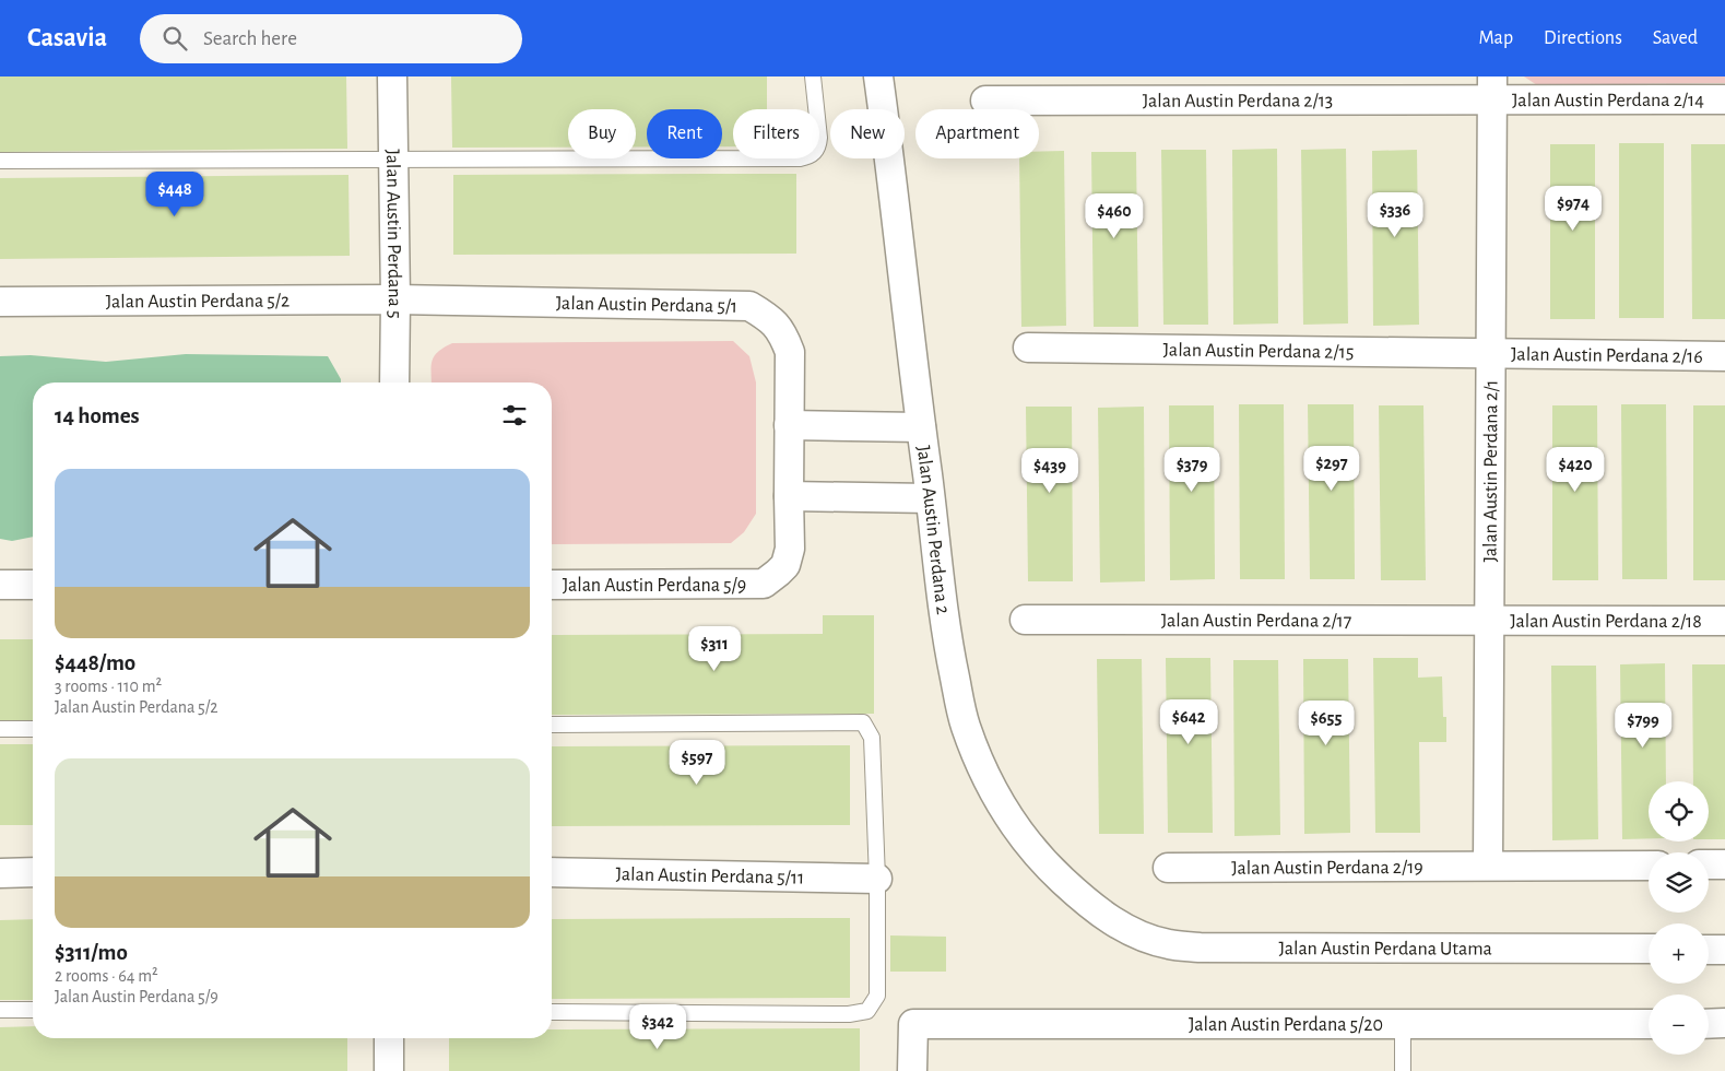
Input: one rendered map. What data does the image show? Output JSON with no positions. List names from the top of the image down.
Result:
{
  "streets": {
    "street": [
      "Jalan Austin Perdana 2/13",
      "Jalan Austin Perdana 2/14",
      "Jalan Austin Perdana 5",
      "Jalan Austin Perdana 5/2",
      "Jalan Austin Perdana 5/1",
      "Jalan Austin Perdana 2/15",
      "Jalan Austin Perdana 2/16",
      "Jalan Austin Perdana 2/1",
      "Jalan Austin Perdana 2",
      "Jalan Austin Perdana 5/9",
      "Jalan Austin Perdana 2/17",
      "Jalan Austin Perdana 2/18",
      "Jalan Austin Perdana 2/19",
      "Jalan Austin Perdana 5/11",
      "Jalan Austin Perdana Utama",
      "Jalan Austin Perdana 5/20"
    ]
  },
  "crossings": [
    ["Jalan Austin Perdana 2/13", "Jalan Austin Perdana 2/14"],
    ["Jalan Austin Perdana 2/13", "Jalan Austin Perdana 2/1"],
    ["Jalan Austin Perdana 2/14", "Jalan Austin Perdana 2/1"],
    ["Jalan Austin Perdana 5", "Jalan Austin Perdana 5/2"],
    ["Jalan Austin Perdana 5", "Jalan Austin Perdana 5/1"],
    ["Jalan Austin Perdana 5/2", "Jalan Austin Perdana 5/1"],
    ["Jalan Austin Perdana 5/1", "Jalan Austin Perdana 5/9"],
    ["Jalan Austin Perdana 2/15", "Jalan Austin Perdana 2/16"],
    ["Jalan Austin Perdana 2/15", "Jalan Austin Perdana 2/1"],
    ["Jalan Austin Perdana 2/16", "Jalan Austin Perdana 2/1"],
    ["Jalan Austin Perdana 2/1", "Jalan Austin Perdana 2/17"],
    ["Jalan Austin Perdana 2/1", "Jalan Austin Perdana 2/18"],
    ["Jalan Austin Perdana 2/1", "Jalan Austin Perdana 2/19"],
    ["Jalan Austin Perdana 2", "Jalan Austin Perdana Utama"],
    ["Jalan Austin Perdana 2/17", "Jalan Austin Perdana 2/18"]
  ],
  "page": {
    "header": "Casavia",
    "search": "Search here",
    "nav": ["Map", "Directions", "Saved"],
    "chip": [
      "Buy",
      "Rent",
      "Filters",
      "New",
      "Apartment"
    ],
    "price": [
      "$448",
      "$974",
      "$336",
      "$460",
      "$297",
      "$379",
      "$420",
      "$439",
      "$311",
      "$642",
      "$655",
      "$799",
      "$597",
      "$342"
    ],
    "heading": "14 homes",
    "list": [
      {
        "name": "$448/mo",
        "note": "3 rooms · 110 m² · Jalan Austin Perdana 5/2"
      },
      {
        "name": "$311/mo",
        "note": "2 rooms · 64 m² · Jalan Austin Perdana 5/9"
      }
    ],
    "map_buttons": ["+", "−"]
  }
}
